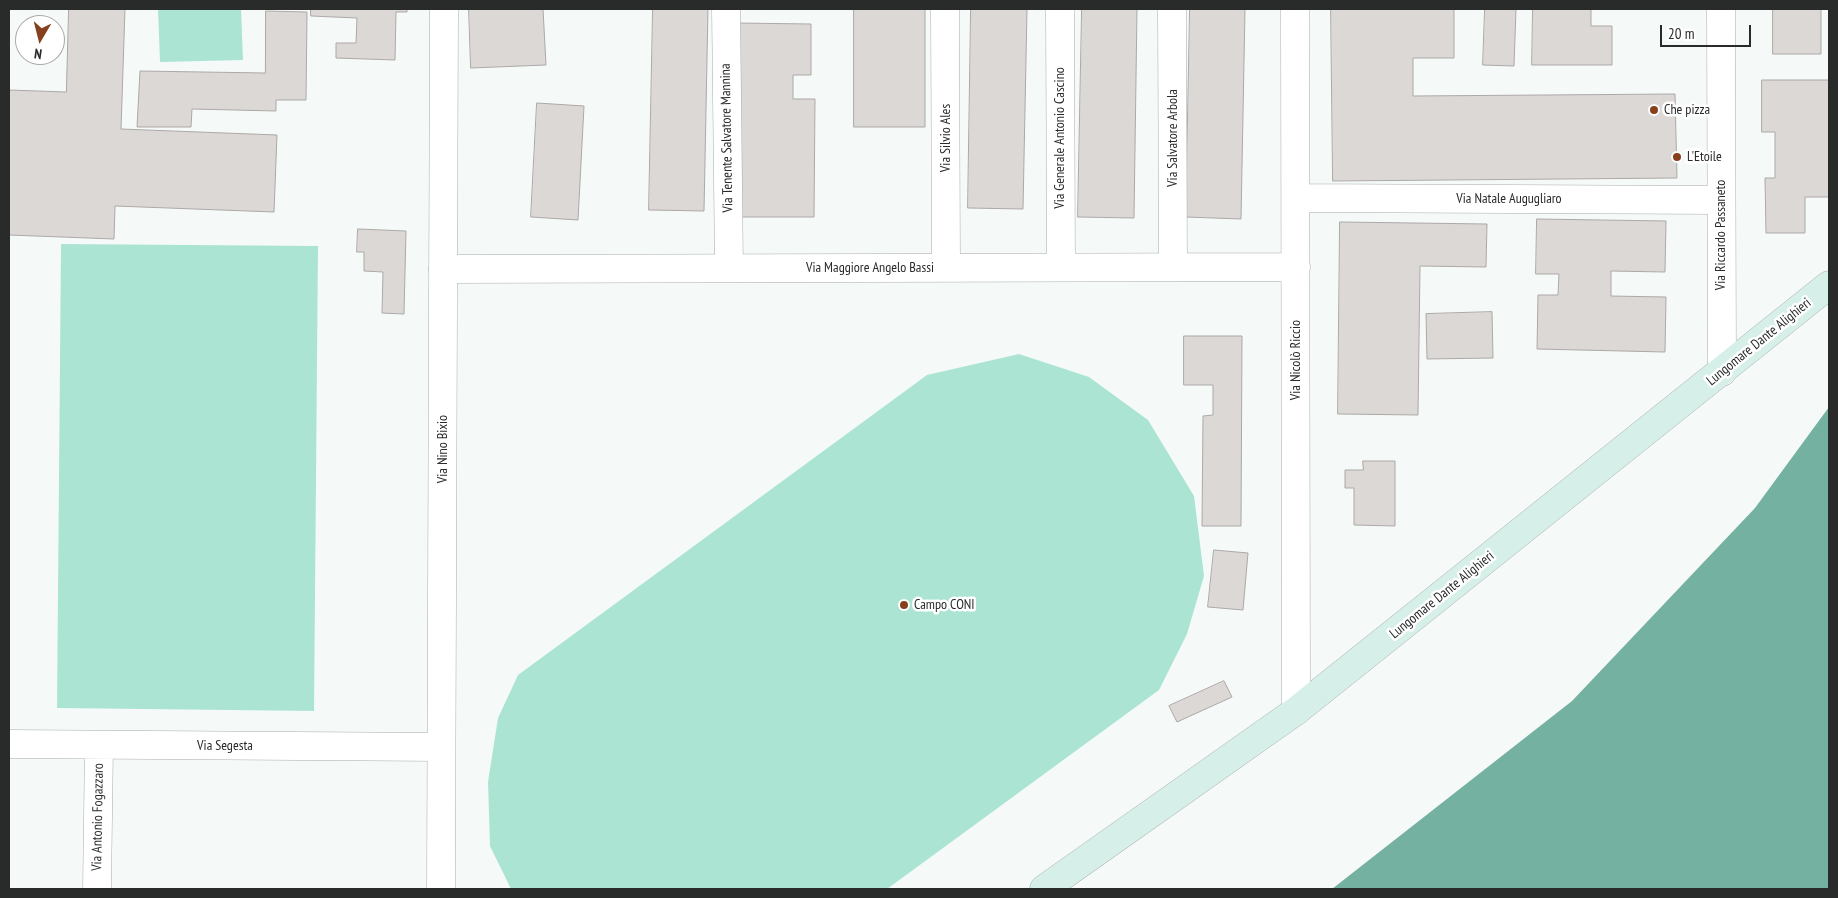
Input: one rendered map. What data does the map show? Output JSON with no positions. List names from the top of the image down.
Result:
{
  "streets": {
    "main road": ["Lungomare Dante Alighieri"],
    "street": [
      "Via Tenente Salvatore Mannina",
      "Via Silvio Ales",
      "Via Generale Antonio Cascino",
      "Via Salvatore Arbola",
      "Via Natale Augugliaro",
      "Via Riccardo Passaneto",
      "Via Maggiore Angelo Bassi",
      "Via Nicolò Riccio",
      "Via Nino Bixio",
      "Via Segesta",
      "Via Antonio Fogazzaro"
    ]
  },
  "crossings": [
    ["Via Tenente Salvatore Mannina", "Via Maggiore Angelo Bassi"],
    ["Via Silvio Ales", "Via Maggiore Angelo Bassi"],
    ["Via Generale Antonio Cascino", "Via Maggiore Angelo Bassi"],
    ["Via Salvatore Arbola", "Via Maggiore Angelo Bassi"],
    ["Via Natale Augugliaro", "Via Riccardo Passaneto"],
    ["Via Natale Augugliaro", "Via Nicolò Riccio"],
    ["Via Riccardo Passaneto", "Lungomare Dante Alighieri"],
    ["Via Maggiore Angelo Bassi", "Via Nicolò Riccio"],
    ["Via Maggiore Angelo Bassi", "Via Nino Bixio"],
    ["Lungomare Dante Alighieri", "Via Nicolò Riccio"],
    ["Via Nino Bixio", "Via Segesta"],
    ["Via Segesta", "Via Antonio Fogazzaro"]
  ],
  "places": ["Che pizza", "L'Etoile", "Campo CONI"],
  "scale_bar": "20 m",
  "north": "bottom"
}
